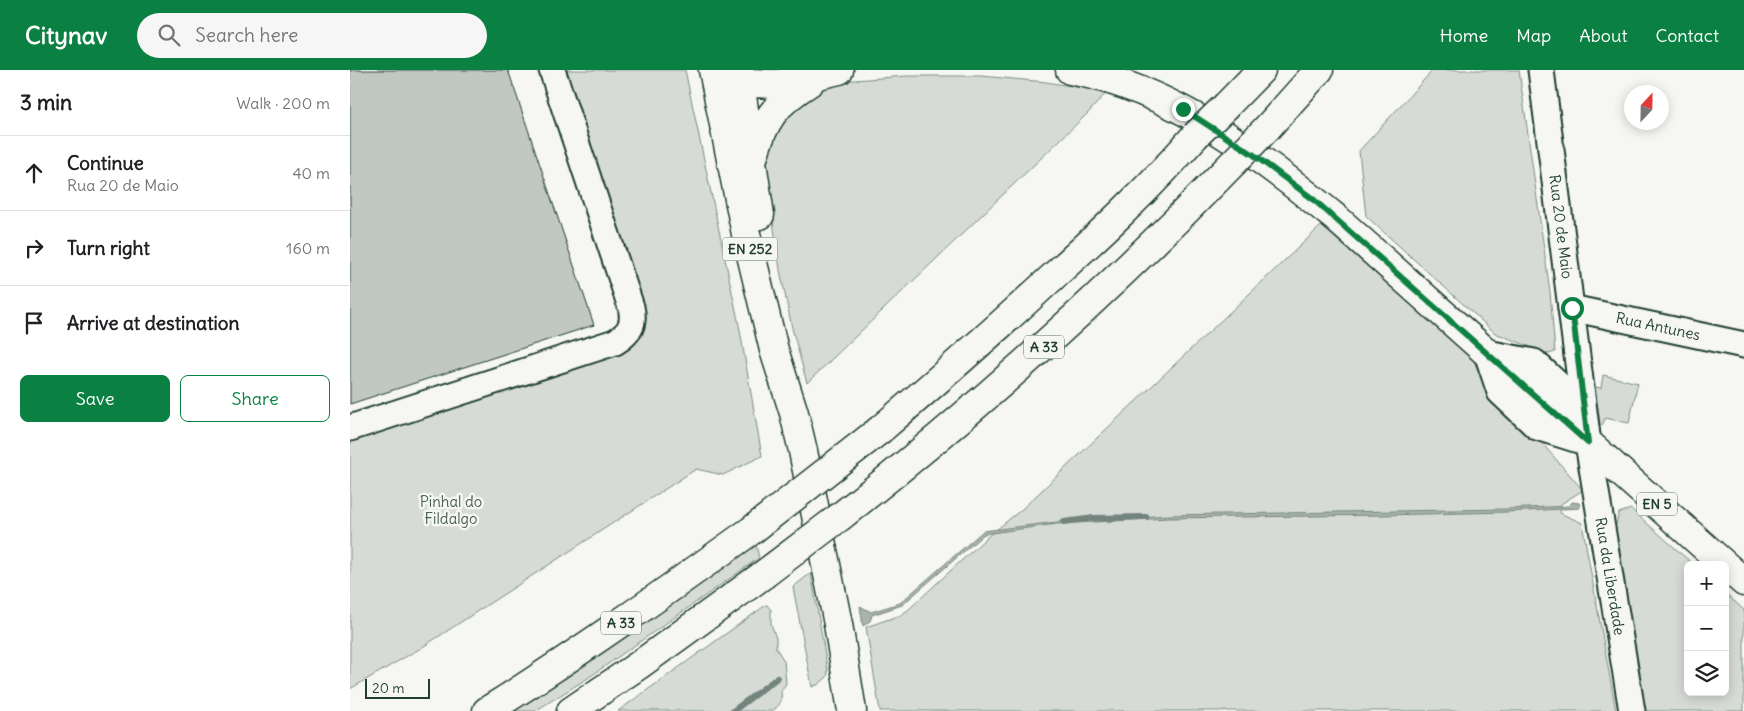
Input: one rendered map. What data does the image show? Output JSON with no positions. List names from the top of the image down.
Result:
{
  "streets": {
    "main road": ["EN 252", "A 33", "EN 5"],
    "street": ["Rua 20 de Maio", "Rua Antunes", "Rua da Liberdade"]
  },
  "crossings": [
    ["Rua 20 de Maio", "Rua Antunes"],
    ["Rua 20 de Maio", "EN 5"],
    ["Rua 20 de Maio", "Rua da Liberdade"],
    ["EN 5", "Rua da Liberdade"]
  ],
  "parks": ["Pinhal do Fildalgo"],
  "scale_bar": "20 m",
  "north": "top",
  "page": {
    "header": "Citynav",
    "search": "Search here",
    "nav": [
      "Home",
      "Map",
      "About",
      "Contact"
    ],
    "heading": ["3 min", "Walk · 200 m"],
    "list": [
      ["Continue", "Rua 20 de Maio", "40 m"],
      ["Turn right", "160 m"],
      "Arrive at destination"
    ],
    "buttons": ["Save", "Share"],
    "map_buttons": ["+", "−"],
    "scale": "20 m"
  }
}
